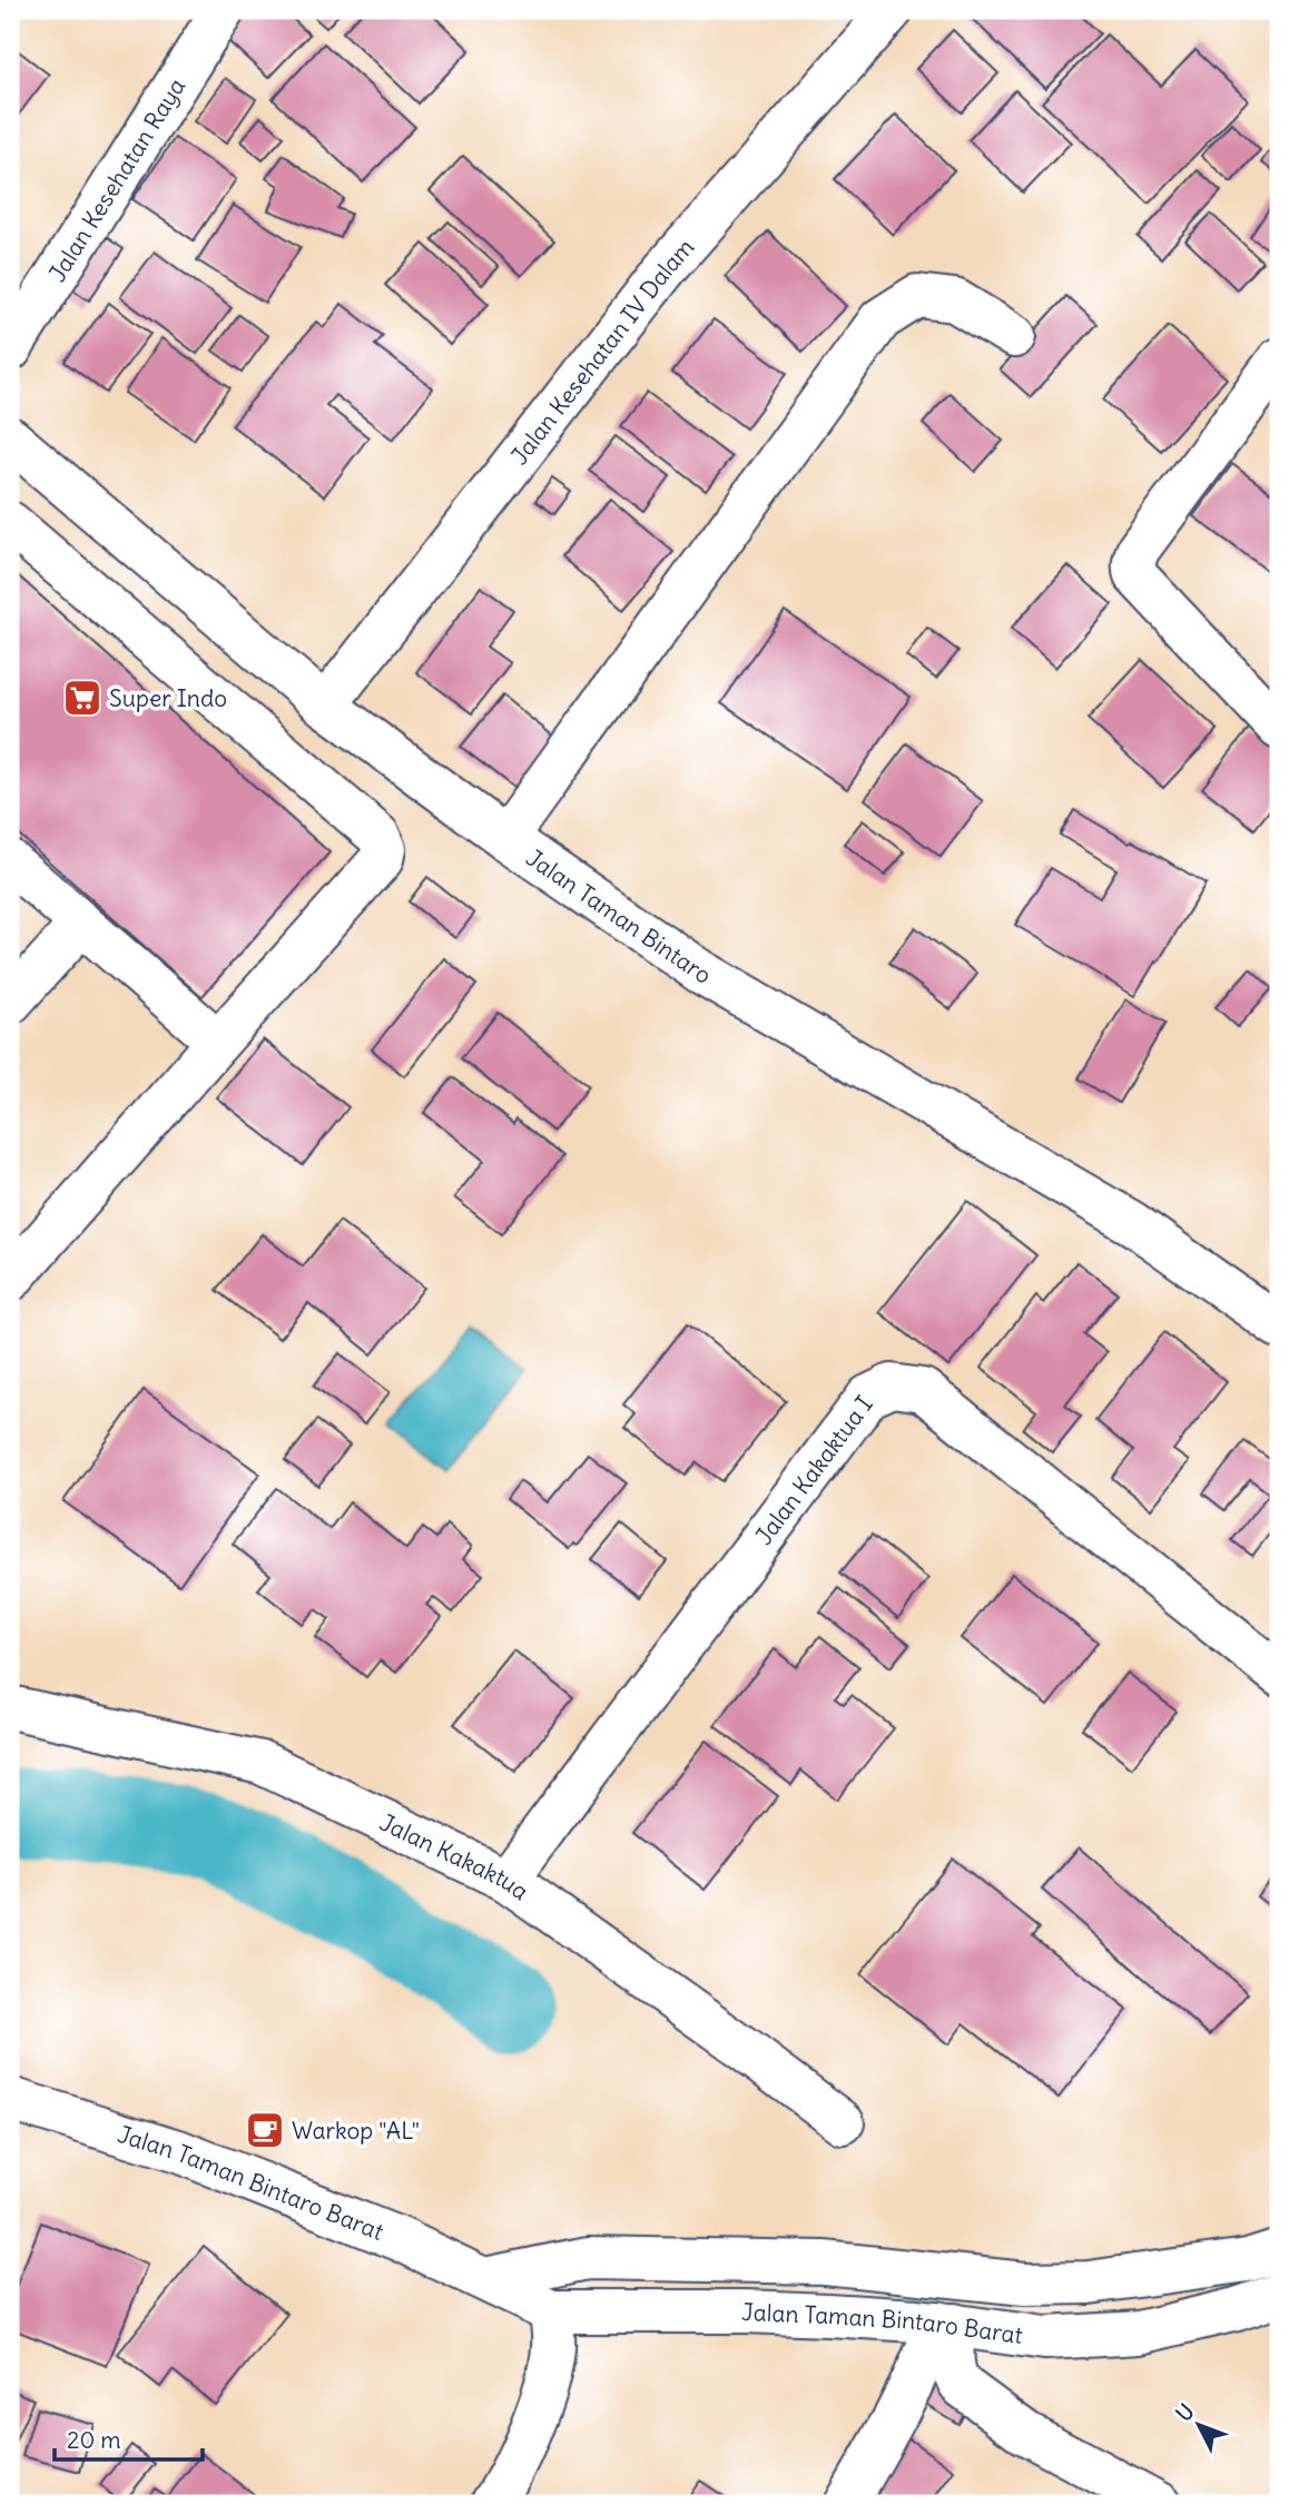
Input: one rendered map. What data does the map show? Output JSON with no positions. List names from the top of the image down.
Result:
{
  "streets": {
    "street": [
      "Jalan Kesehatan Raya",
      "Jalan Kesehatan IV Dalam",
      "Jalan Taman Bintaro",
      "Jalan Kakaktua I",
      "Jalan Kakaktua",
      "Jalan Taman Bintaro Barat"
    ]
  },
  "crossings": [
    ["Jalan Kesehatan IV Dalam", "Jalan Taman Bintaro"],
    ["Jalan Kakaktua I", "Jalan Kakaktua"]
  ],
  "places": {
    "supermarket": ["Super Indo"],
    "cafe": ["Warkop \"AL\""]
  },
  "scale_bar": "20 m",
  "north": "top left"
}
